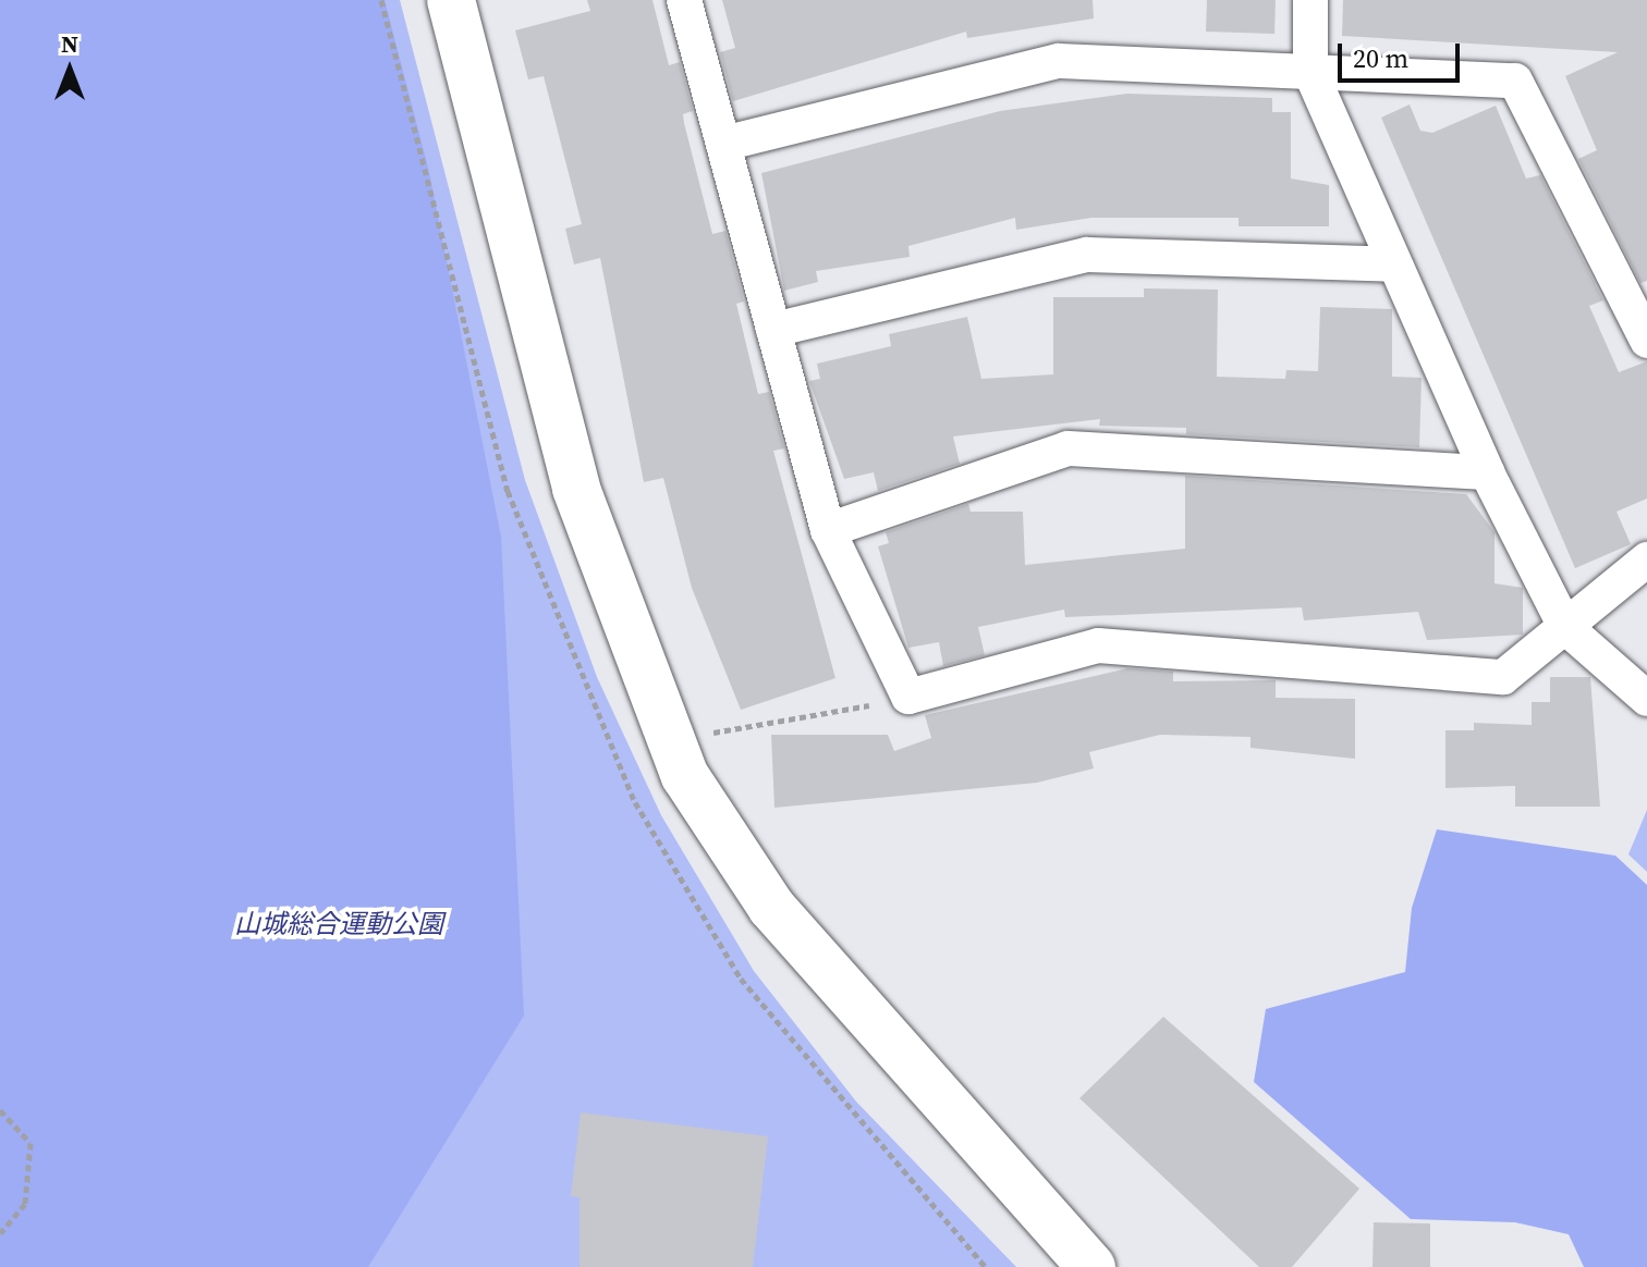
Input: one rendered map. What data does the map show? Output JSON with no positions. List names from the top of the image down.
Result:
{
  "parks": ["山城総合運動公園"],
  "scale_bar": "20 m",
  "north": "top"
}
